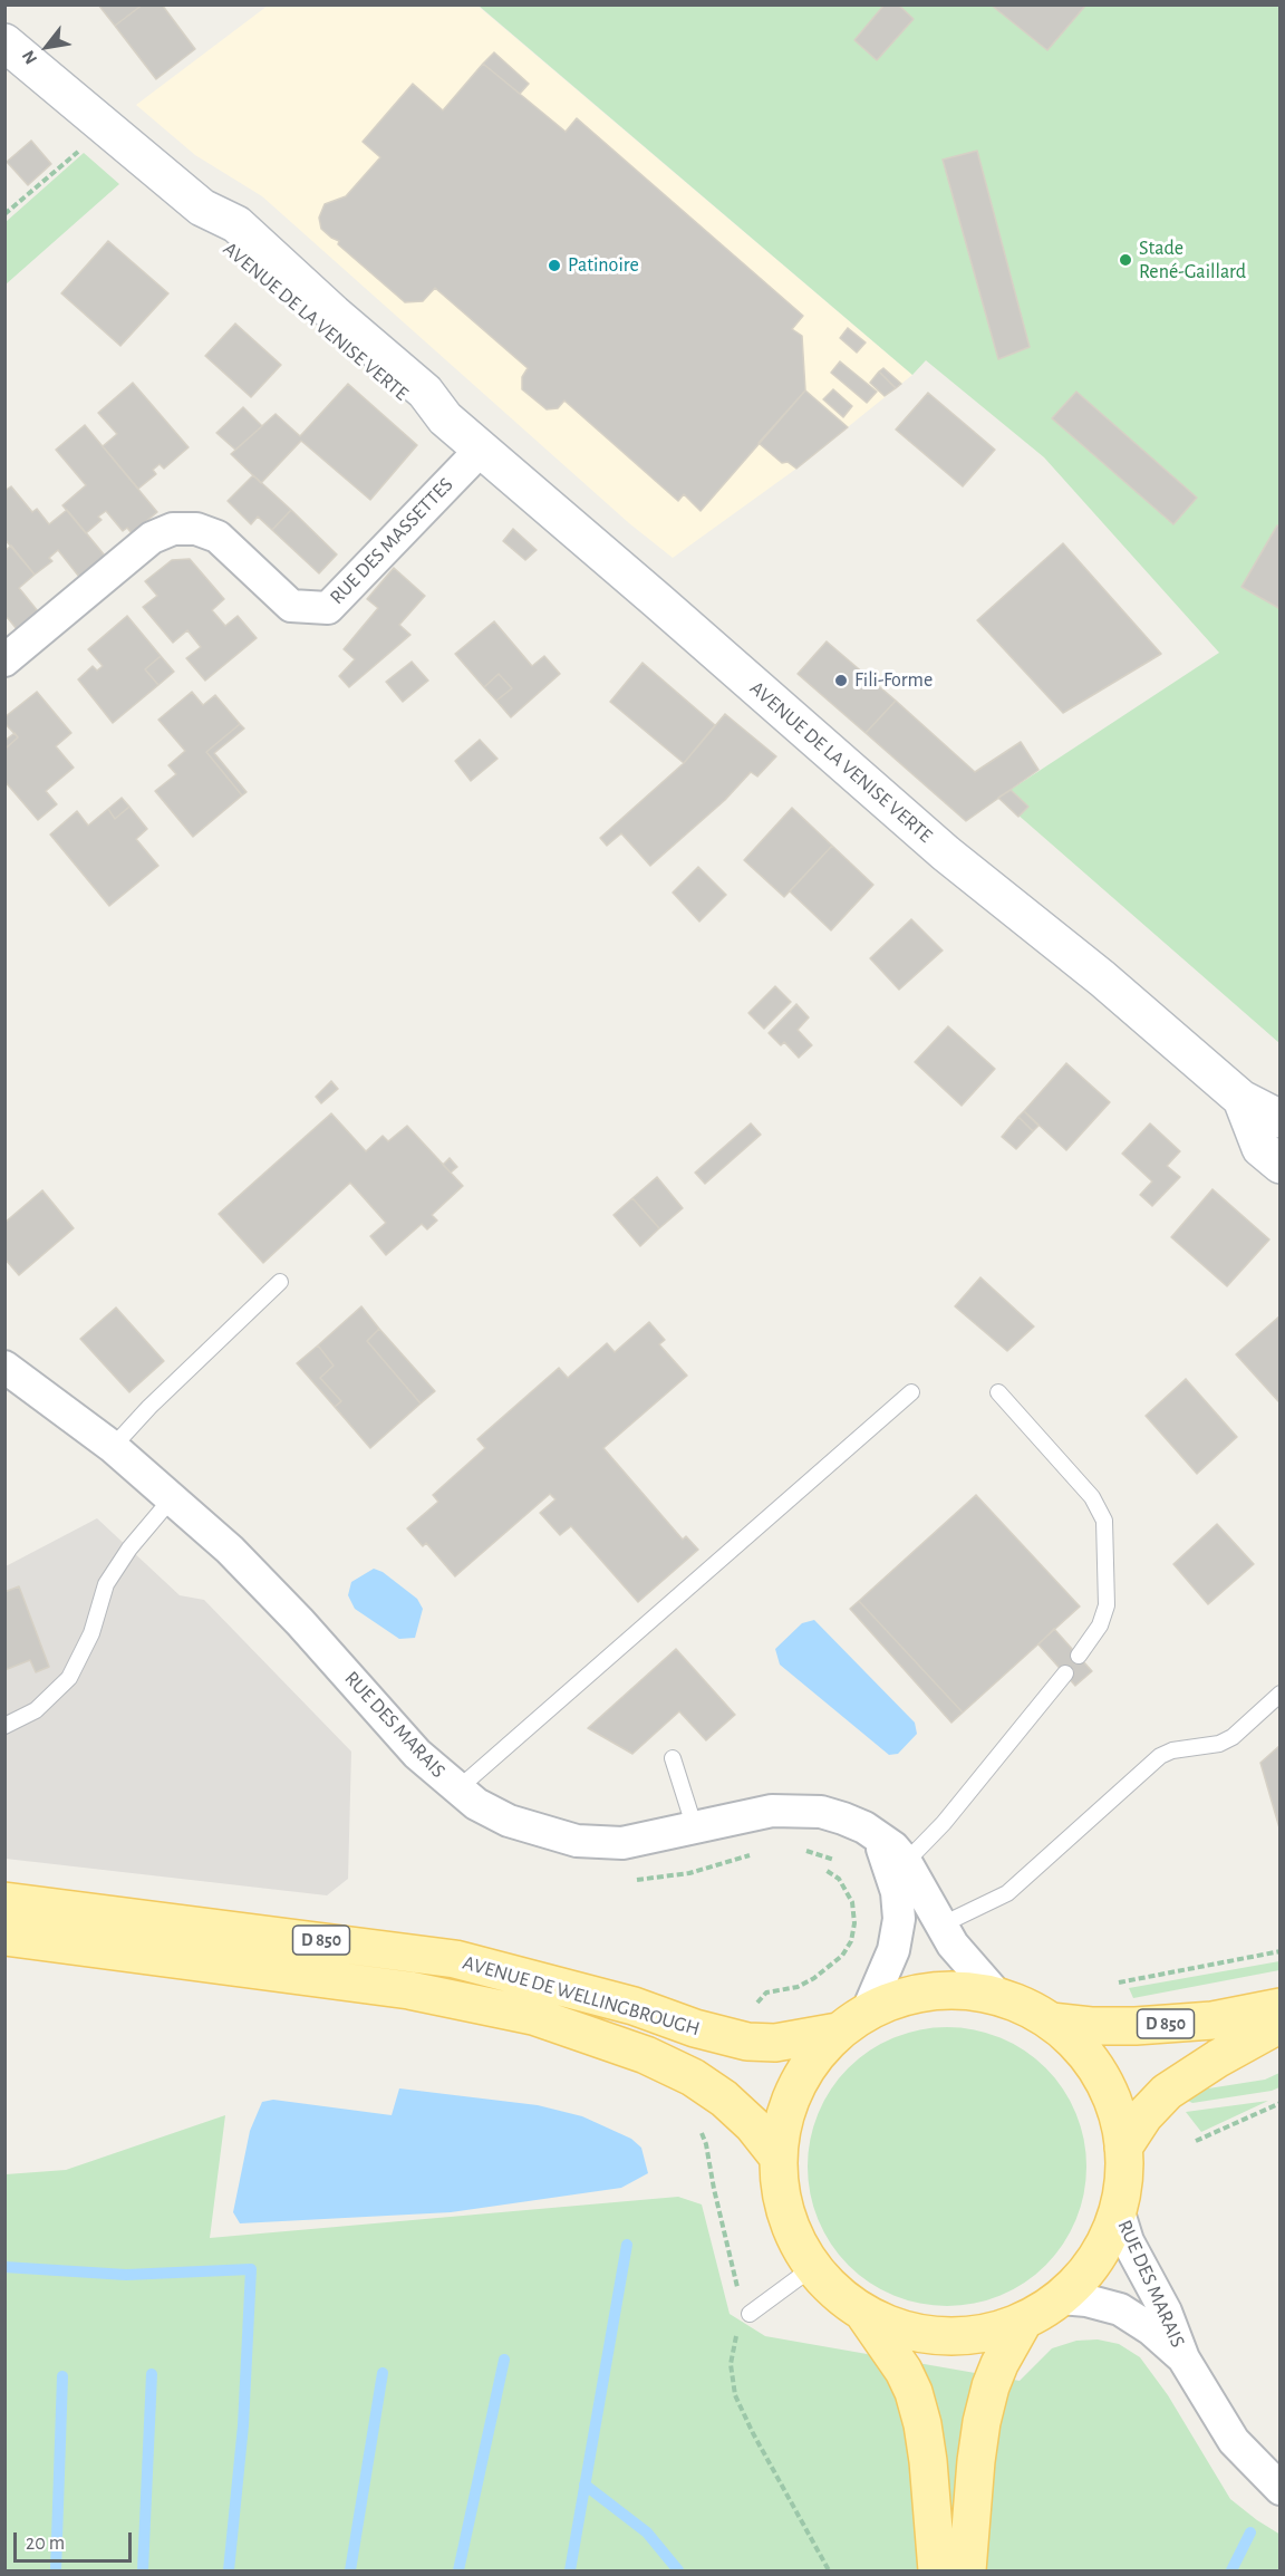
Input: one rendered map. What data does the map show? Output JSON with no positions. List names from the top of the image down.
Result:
{
  "streets": {
    "main road": ["AVENUE DE LA VENISE VERTE", "D 850", "AVENUE DE WELLINGBROUGH"],
    "street": ["RUE DES MASSETTES", "RUE DES MARAIS"]
  },
  "crossings": [
    ["AVENUE DE LA VENISE VERTE", "RUE DES MASSETTES"]
  ],
  "places": ["Stade René-Gaillard", "Patinoire", "Fili-Forme"],
  "scale_bar": "20 m",
  "north": "bottom left"
}
